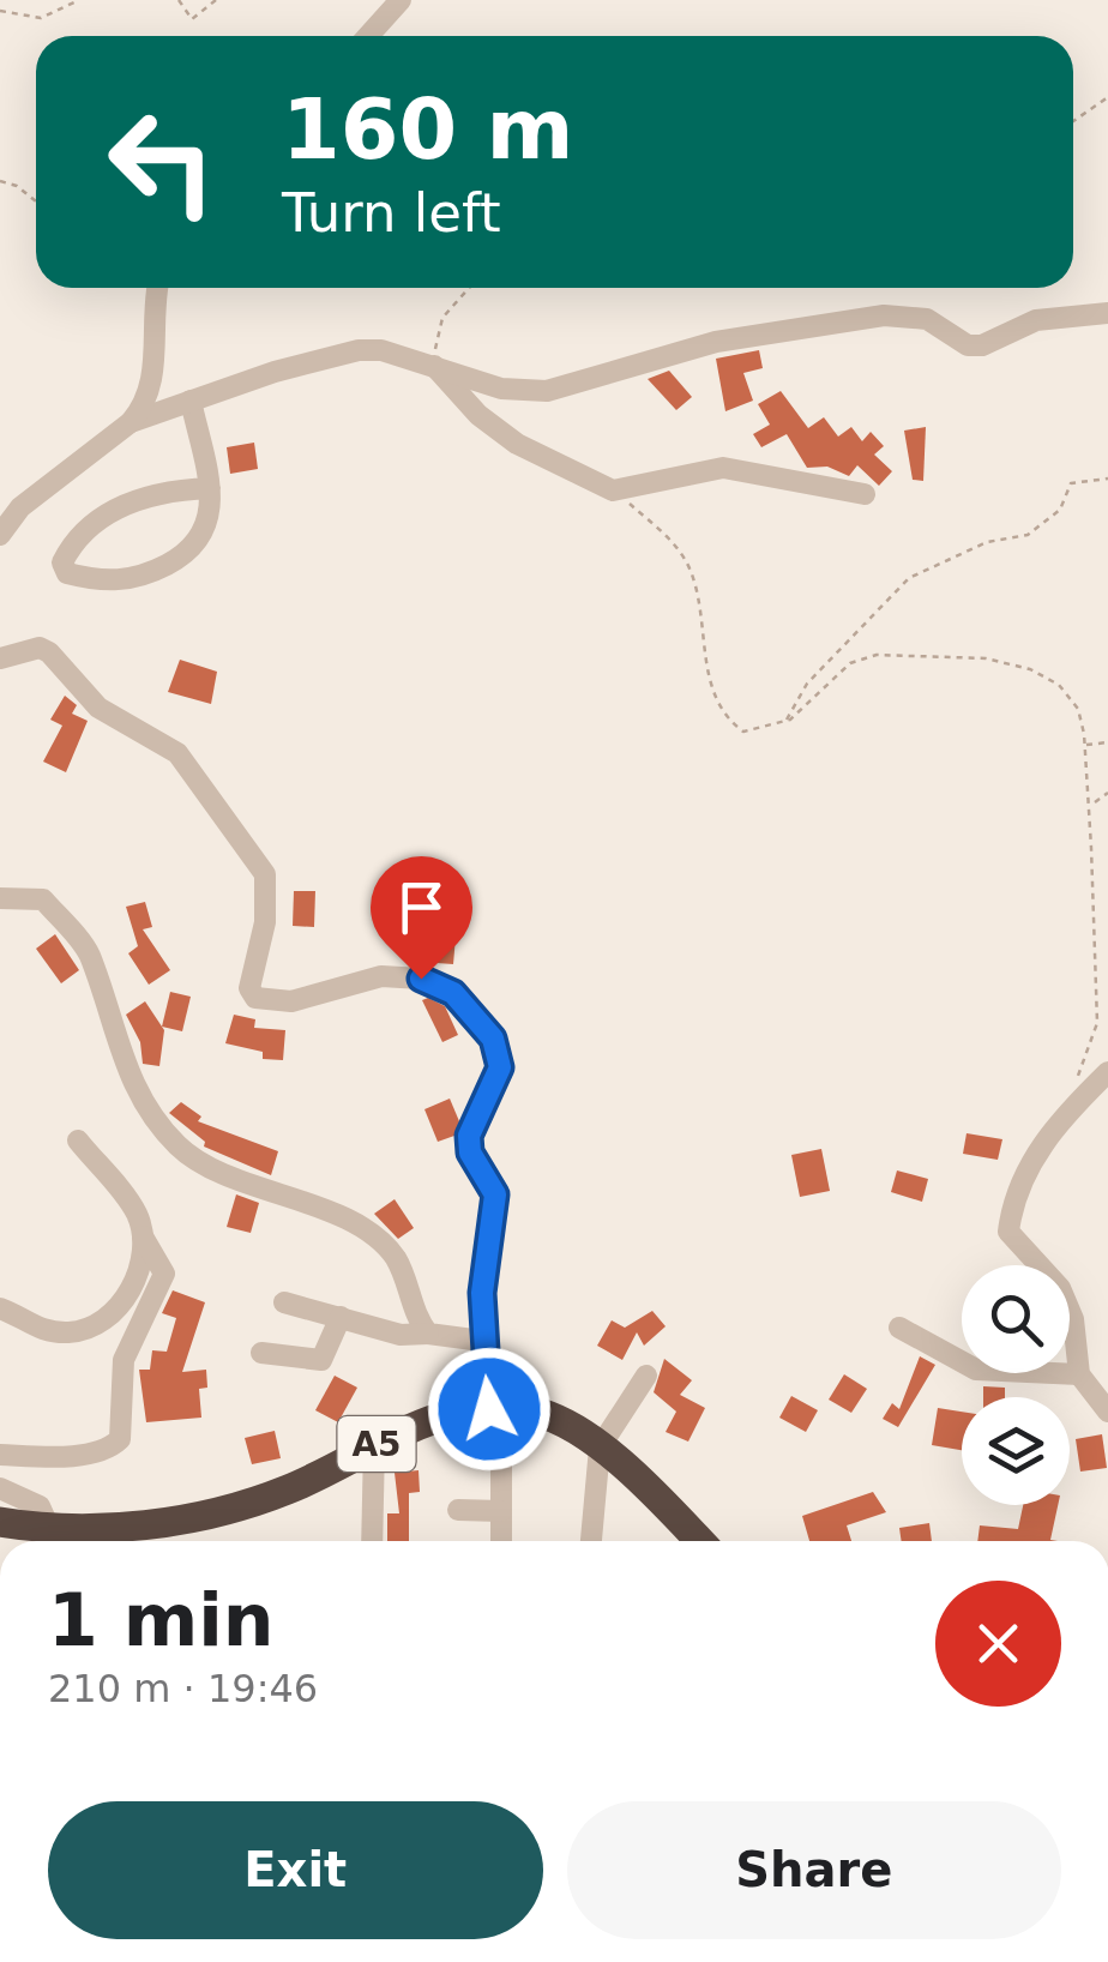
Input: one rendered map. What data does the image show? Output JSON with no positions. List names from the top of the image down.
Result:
{
  "streets": {
    "highway": ["A5"]
  },
  "page": {
    "turn": ["160 m", "Turn left"],
    "heading": ["1 min", "210 m · 19:46"],
    "buttons": ["Exit", "Share"]
  }
}
